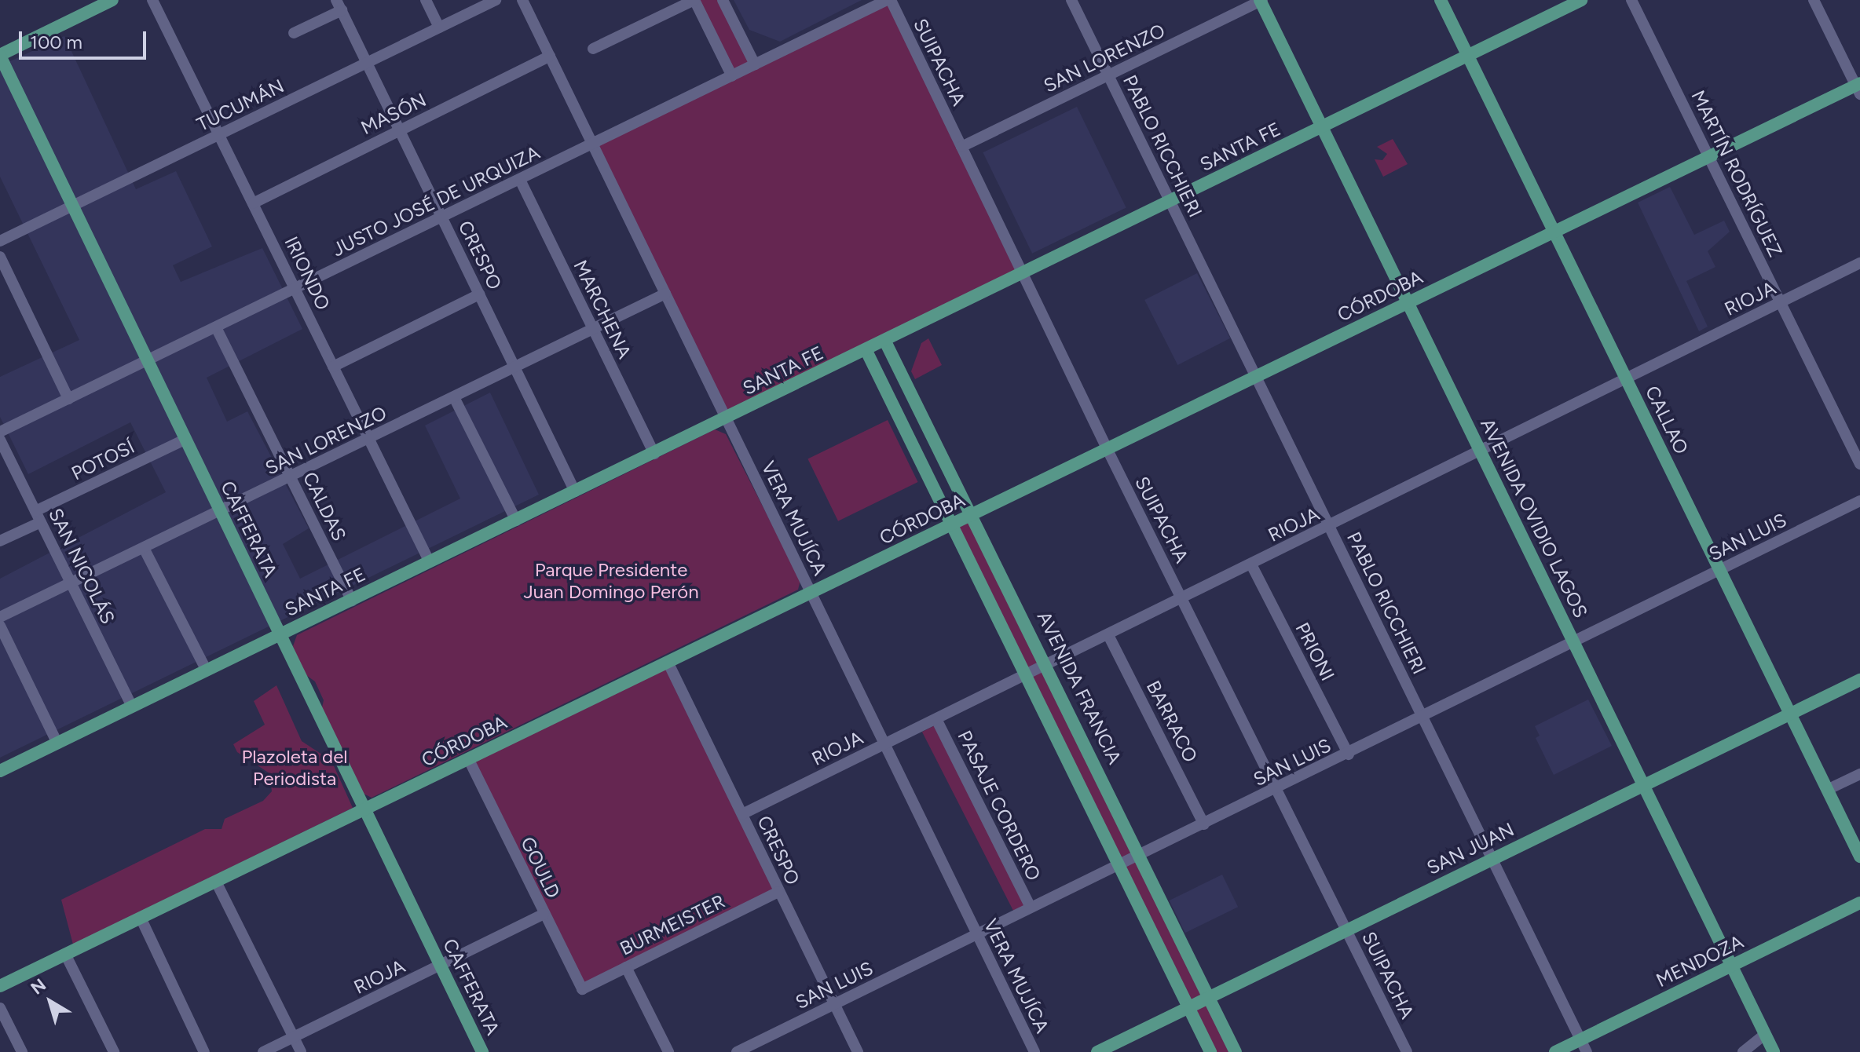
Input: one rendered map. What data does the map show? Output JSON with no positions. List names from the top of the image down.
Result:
{
  "streets": {
    "main road": [
      "SANTA FE",
      "CÓRDOBA",
      "CALLAO",
      "AVENIDA OVIDIO LAGOS",
      "CAFFERATA",
      "AVENIDA FRANCIA",
      "SAN JUAN",
      "MENDOZA"
    ],
    "street": [
      "SAN LORENZO",
      "SUIPACHA",
      "TUCUMÁN",
      "MASÓN",
      "PABLO RICCHIERI",
      "MARTÍN RODRÍGUEZ",
      "JUSTO JOSÉ DE URQUIZA",
      "CRESPO",
      "IRIONDO",
      "RIOJA",
      "MARCHENA",
      "POTOSÍ",
      "CALDAS",
      "VERA MUJÍCA",
      "SAN LUIS",
      "SAN NICOLÁS",
      "PRIONI",
      "BARRACO",
      "PASAJE CORDERO",
      "GOULD",
      "BURMEISTER"
    ]
  },
  "crossings": [
    ["SAN LORENZO", "SUIPACHA"],
    ["SAN LORENZO", "PABLO RICCHIERI"],
    ["SAN LORENZO", "CRESPO"],
    ["SAN LORENZO", "IRIONDO"],
    ["SAN LORENZO", "MARCHENA"],
    ["SAN LORENZO", "CALDAS"],
    ["SAN LORENZO", "VERA MUJÍCA"],
    ["SAN LORENZO", "AVENIDA OVIDIO LAGOS"],
    ["SAN LORENZO", "CAFFERATA"],
    ["SAN LORENZO", "SAN NICOLÁS"],
    ["SUIPACHA", "SANTA FE"],
    ["SUIPACHA", "JUSTO JOSÉ DE URQUIZA"],
    ["SUIPACHA", "CÓRDOBA"],
    ["SUIPACHA", "RIOJA"],
    ["SUIPACHA", "SAN LUIS"],
    ["SUIPACHA", "SAN JUAN"],
    ["TUCUMÁN", "CRESPO"],
    ["TUCUMÁN", "IRIONDO"],
    ["TUCUMÁN", "CAFFERATA"],
    ["MASÓN", "CRESPO"],
    ["MASÓN", "IRIONDO"],
    ["MASÓN", "VERA MUJÍCA"],
    ["PABLO RICCHIERI", "SANTA FE"],
    ["PABLO RICCHIERI", "CÓRDOBA"],
    ["PABLO RICCHIERI", "RIOJA"],
    ["PABLO RICCHIERI", "SAN LUIS"],
    ["PABLO RICCHIERI", "SAN JUAN"],
    ["PABLO RICCHIERI", "MENDOZA"],
    ["SANTA FE", "CRESPO"],
    ["SANTA FE", "IRIONDO"],
    ["SANTA FE", "MARCHENA"],
    ["SANTA FE", "CALLAO"],
    ["SANTA FE", "CALDAS"],
    ["SANTA FE", "VERA MUJÍCA"],
    ["SANTA FE", "AVENIDA OVIDIO LAGOS"],
    ["SANTA FE", "CAFFERATA"],
    ["SANTA FE", "SAN NICOLÁS"],
    ["SANTA FE", "AVENIDA FRANCIA"],
    ["MARTÍN RODRÍGUEZ", "CÓRDOBA"],
    ["MARTÍN RODRÍGUEZ", "RIOJA"],
    ["JUSTO JOSÉ DE URQUIZA", "CRESPO"],
    ["JUSTO JOSÉ DE URQUIZA", "IRIONDO"],
    ["JUSTO JOSÉ DE URQUIZA", "MARCHENA"],
    ["JUSTO JOSÉ DE URQUIZA", "CALDAS"],
    ["JUSTO JOSÉ DE URQUIZA", "VERA MUJÍCA"],
    ["JUSTO JOSÉ DE URQUIZA", "CAFFERATA"],
    ["CRESPO", "CÓRDOBA"],
    ["CRESPO", "RIOJA"],
    ["CRESPO", "SAN LUIS"],
    ["CRESPO", "BURMEISTER"],
    ["CÓRDOBA", "CALLAO"],
    ["CÓRDOBA", "VERA MUJÍCA"],
    ["CÓRDOBA", "AVENIDA OVIDIO LAGOS"],
    ["CÓRDOBA", "CAFFERATA"],
    ["CÓRDOBA", "AVENIDA FRANCIA"],
    ["CÓRDOBA", "GOULD"],
    ["RIOJA", "CALLAO"],
    ["RIOJA", "VERA MUJÍCA"],
    ["RIOJA", "AVENIDA OVIDIO LAGOS"],
    ["RIOJA", "CAFFERATA"],
    ["RIOJA", "PRIONI"],
    ["RIOJA", "AVENIDA FRANCIA"],
    ["RIOJA", "BARRACO"],
    ["RIOJA", "PASAJE CORDERO"],
    ["RIOJA", "GOULD"],
    ["CALLAO", "SAN LUIS"],
    ["CALLAO", "SAN JUAN"],
    ["POTOSÍ", "CAFFERATA"],
    ["POTOSÍ", "SAN NICOLÁS"],
    ["VERA MUJÍCA", "SAN LUIS"],
    ["AVENIDA OVIDIO LAGOS", "SAN LUIS"],
    ["AVENIDA OVIDIO LAGOS", "SAN JUAN"],
    ["AVENIDA OVIDIO LAGOS", "MENDOZA"],
    ["SAN LUIS", "PRIONI"],
    ["SAN LUIS", "AVENIDA FRANCIA"],
    ["SAN LUIS", "BARRACO"],
    ["SAN LUIS", "PASAJE CORDERO"],
    ["AVENIDA FRANCIA", "SAN JUAN"],
    ["GOULD", "BURMEISTER"]
  ],
  "parks": ["Parque Presidente Juan Domingo Perón", "Plazoleta del Periodista"],
  "scale_bar": "100 m",
  "north": "top left"
}
